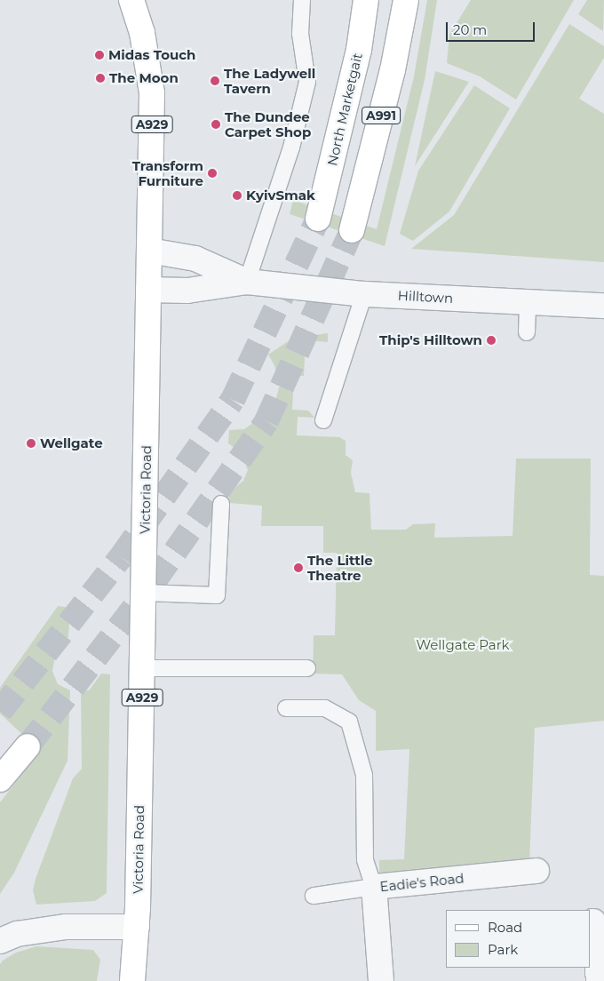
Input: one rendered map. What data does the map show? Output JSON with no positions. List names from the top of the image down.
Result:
{
  "streets": {
    "main road": [
      "North Marketgait",
      "A991",
      "A929",
      "Victoria Road"
    ],
    "street": ["Hilltown", "Eadie's Road"]
  },
  "crossings": [
    ["Hilltown", "Victoria Road"]
  ],
  "parks": ["Wellgate Park"],
  "places": [
    "Midas Touch",
    "The Moon",
    "The Ladywell Tavern",
    "The Dundee Carpet Shop",
    "Transform Furniture",
    "KyivSmak",
    "Thip's Hilltown",
    "Wellgate",
    "The Little Theatre"
  ],
  "legend": ["Road", "Park"],
  "scale_bar": "20 m"
}
